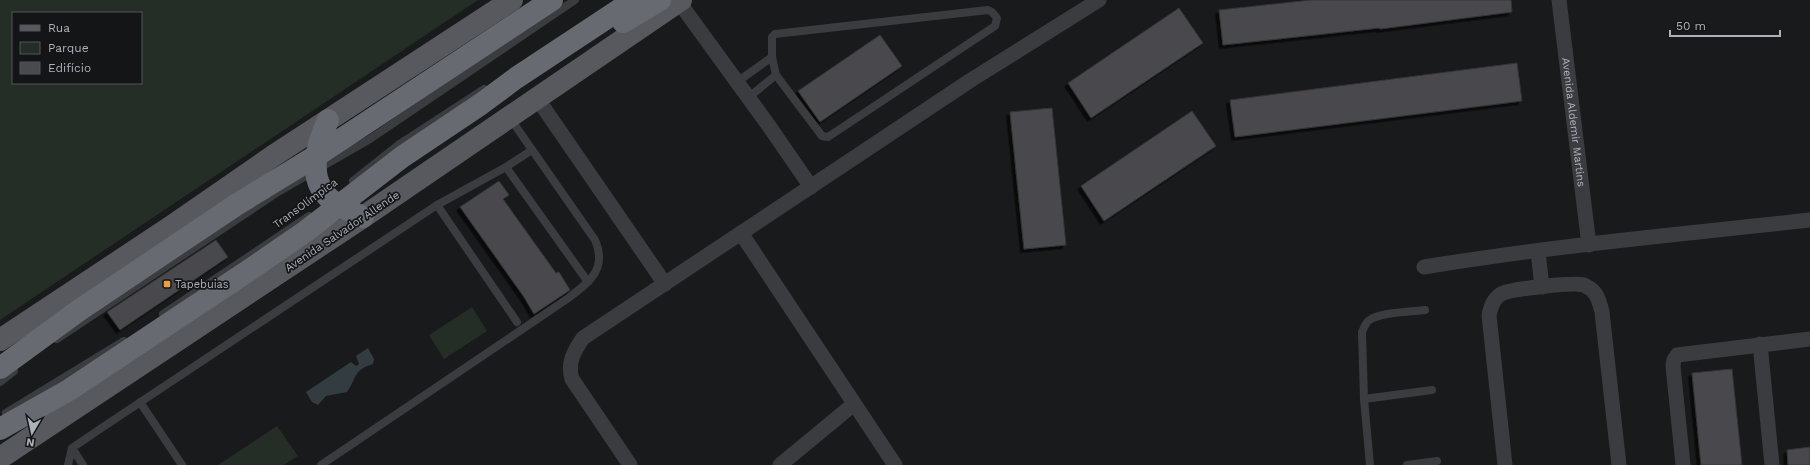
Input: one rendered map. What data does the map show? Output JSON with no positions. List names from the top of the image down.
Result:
{
  "streets": {
    "highway": ["Avenida Salvador Allende"],
    "street": ["Avenida Aldemir Martins"],
    "lane": ["TransOlímpica"]
  },
  "crossings": [
    ["TransOlímpica", "Avenida Salvador Allende"]
  ],
  "places": {
    "transit": ["Tapebuias"]
  },
  "legend": ["Rua", "Parque", "Edifício"],
  "scale_bar": "50 m",
  "north": "bottom"
}
